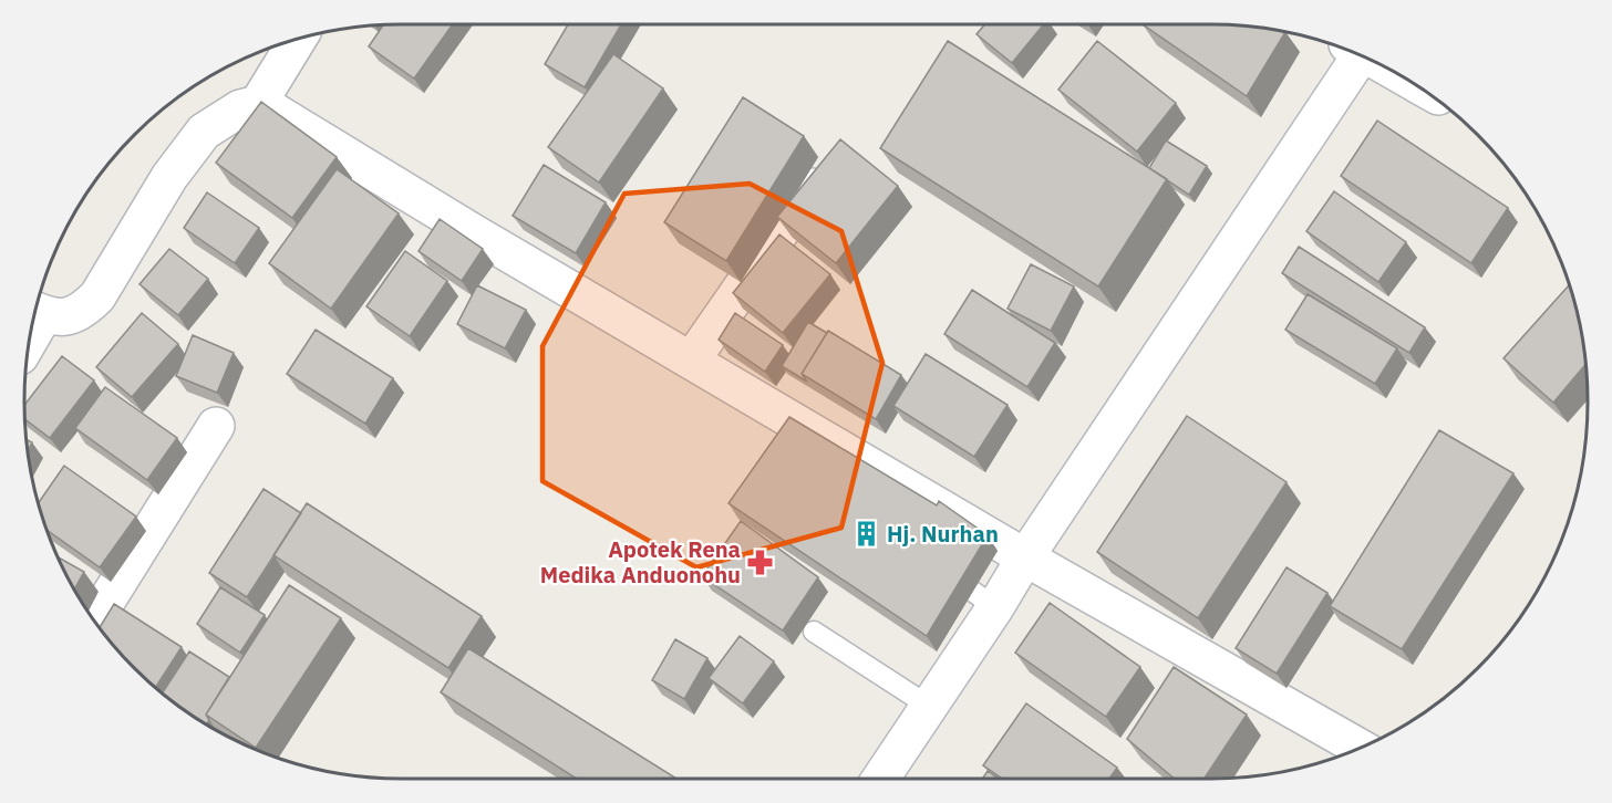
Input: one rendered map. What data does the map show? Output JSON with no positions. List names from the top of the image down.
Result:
{
  "places": {
    "building": ["Hj. Nurhan"],
    "pharmacy": ["Apotek Rena Medika Anduonohu"]
  }
}
